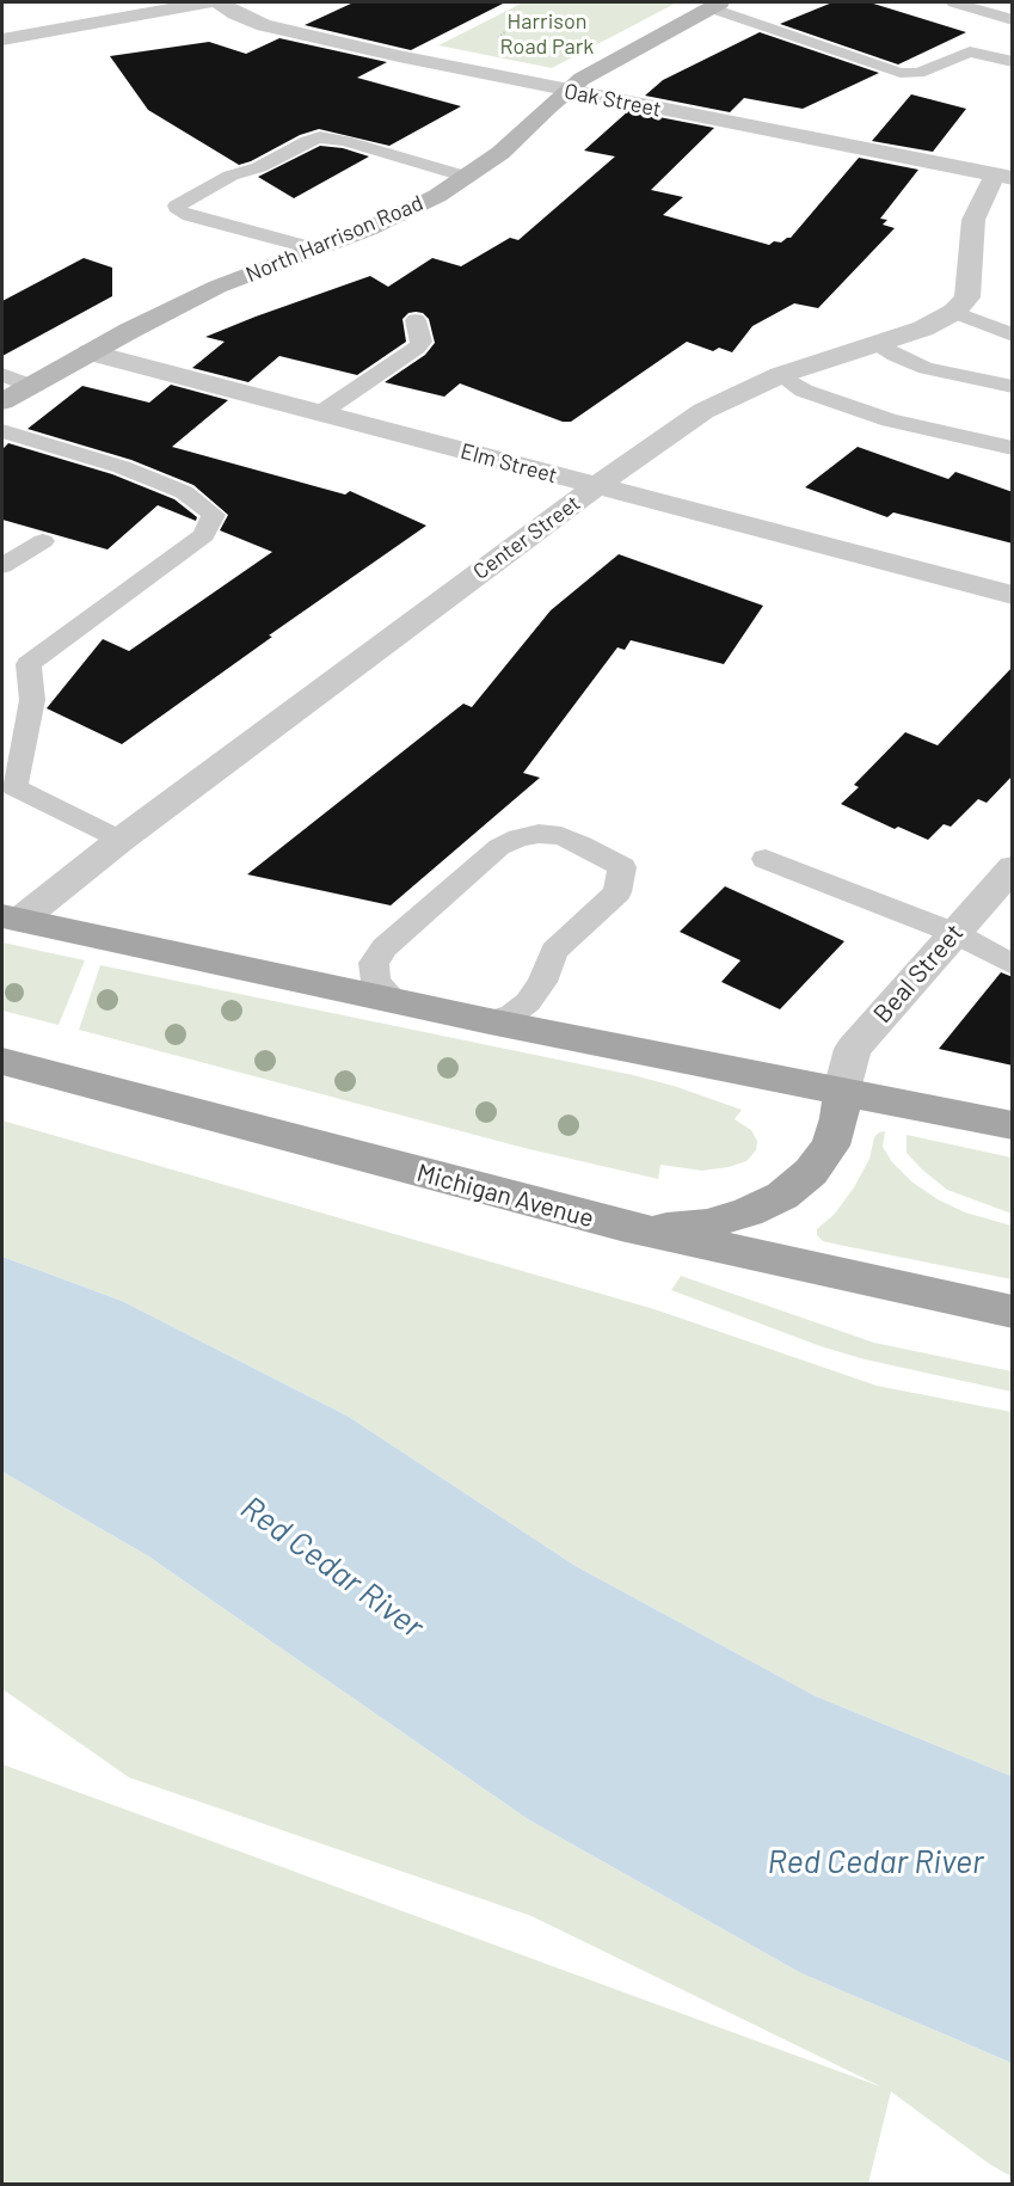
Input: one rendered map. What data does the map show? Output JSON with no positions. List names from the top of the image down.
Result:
{
  "streets": {
    "main road": ["Michigan Avenue"],
    "street": [
      "Oak Street",
      "North Harrison Road",
      "Elm Street",
      "Center Street",
      "Beal Street"
    ]
  },
  "crossings": [
    ["Oak Street", "North Harrison Road"],
    ["North Harrison Road", "Elm Street"],
    ["Elm Street", "Center Street"]
  ],
  "water": ["Red Cedar River"],
  "parks": ["Harrison Road Park"]
}
